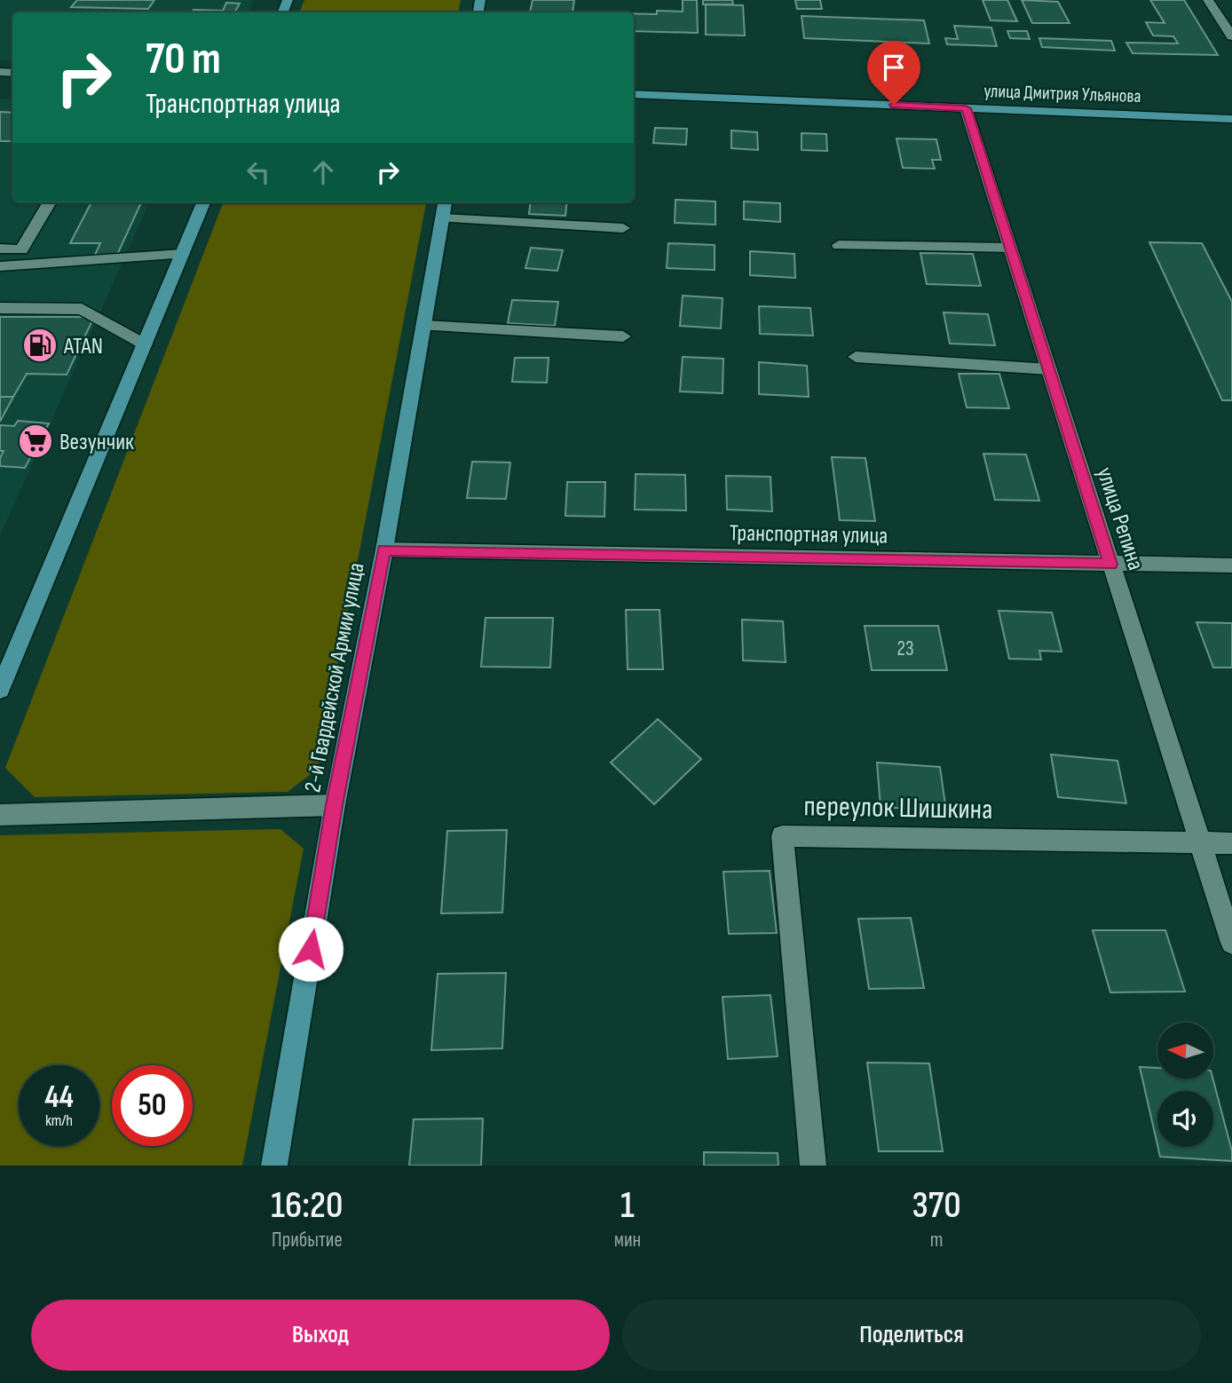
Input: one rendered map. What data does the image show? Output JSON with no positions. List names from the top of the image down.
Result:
{
  "streets": {
    "main road": ["улица Дмитрия Ульянова", "2-й Гвардейской Армии улица"],
    "street": ["улица Репина", "Транспортная улица", "переулок Шишкина"]
  },
  "crossings": [
    ["улица Дмитрия Ульянова", "улица Репина"],
    ["улица Репина", "Транспортная улица"],
    ["улица Репина", "переулок Шишкина"],
    ["Транспортная улица", "2-й Гвардейской Армии улица"]
  ],
  "places": {
    "fuel station": ["ATAN"],
    "supermarket": ["Везунчик"]
  },
  "house_numbers": ["23"],
  "north": "left",
  "page": {
    "turn": ["70 m", "Транспортная улица"],
    "speed": "44 km/h",
    "limit": "50",
    "eta": [
      "16:20",
      "Прибытие",
      "1",
      "мин",
      "370",
      "m"
    ],
    "buttons": ["Выход", "Поделиться"]
  }
}
